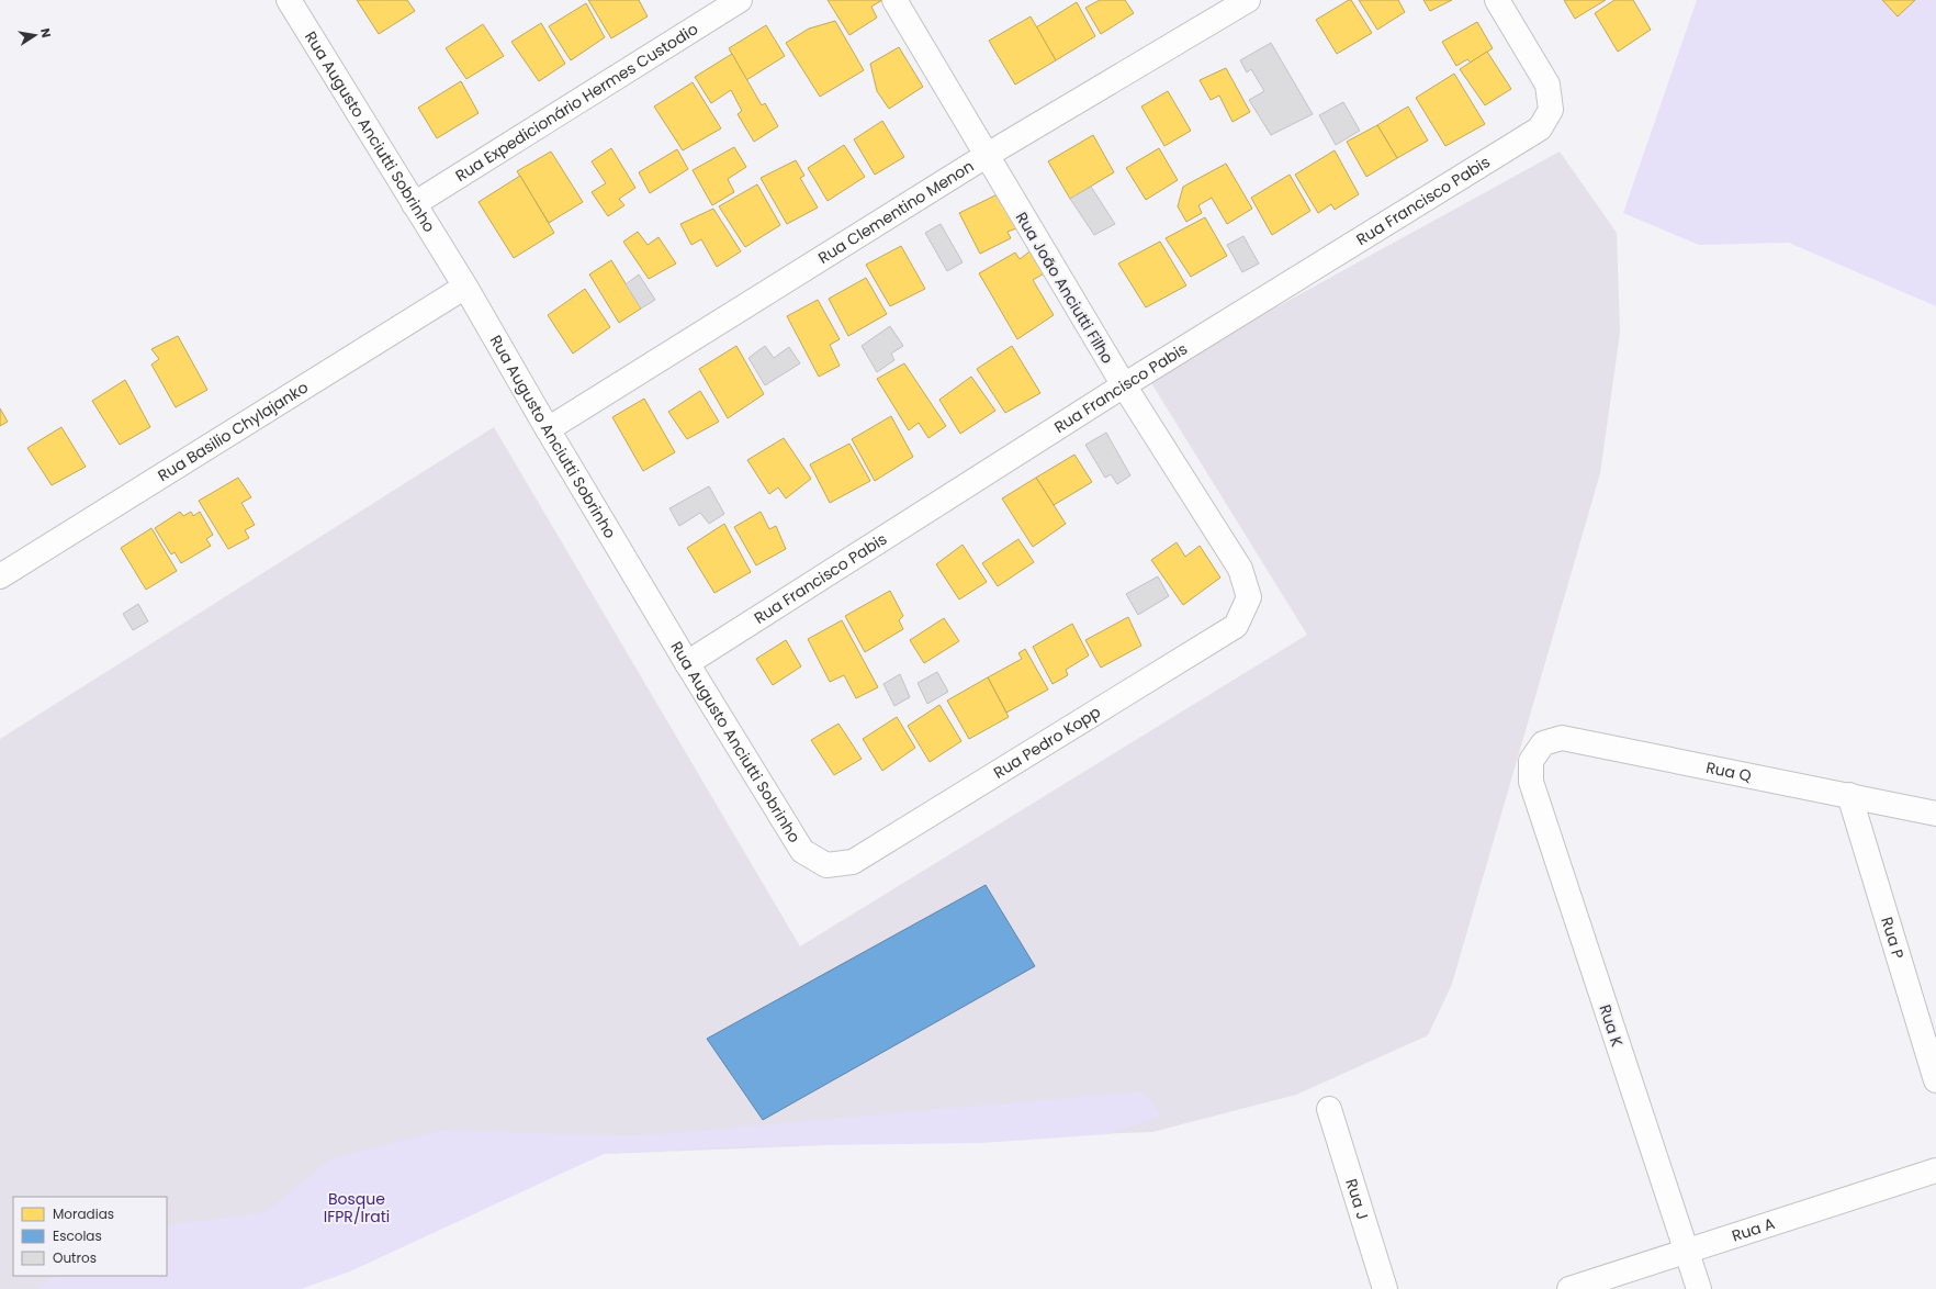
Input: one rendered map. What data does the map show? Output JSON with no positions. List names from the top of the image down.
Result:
{
  "streets": {
    "street": [
      "Rua Expedicionário Hermes Custodio",
      "Rua Augusto Anciutti Sobrinho",
      "Rua Francisco Pabis",
      "Rua Clementino Menon",
      "Rua João Anciutti Filho",
      "Rua Basilio Chylajanko",
      "Rua Pedro Kopp",
      "Rua Q",
      "Rua P",
      "Rua K",
      "Rua J",
      "Rua A"
    ]
  },
  "crossings": [
    ["Rua Expedicionário Hermes Custodio", "Rua Augusto Anciutti Sobrinho"],
    ["Rua Augusto Anciutti Sobrinho", "Rua Francisco Pabis"],
    ["Rua Augusto Anciutti Sobrinho", "Rua Clementino Menon"],
    ["Rua Augusto Anciutti Sobrinho", "Rua Basilio Chylajanko"],
    ["Rua Augusto Anciutti Sobrinho", "Rua Pedro Kopp"],
    ["Rua Francisco Pabis", "Rua João Anciutti Filho"],
    ["Rua Clementino Menon", "Rua João Anciutti Filho"],
    ["Rua João Anciutti Filho", "Rua Pedro Kopp"],
    ["Rua Q", "Rua P"],
    ["Rua Q", "Rua K"],
    ["Rua K", "Rua A"]
  ],
  "parks": ["Bosque IFPR/Irati"],
  "legend": ["Moradias", "Escolas", "Outros"],
  "north": "right"
}
